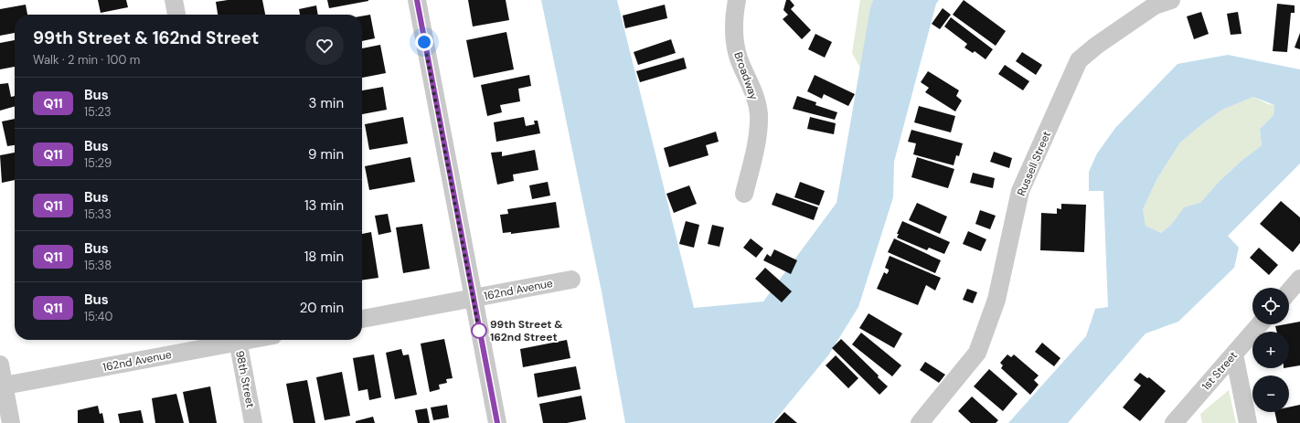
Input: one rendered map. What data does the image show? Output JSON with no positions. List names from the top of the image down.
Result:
{
  "streets": {
    "street": [
      "Broadway",
      "Russell Street",
      "162nd Avenue",
      "1st Street",
      "98th Street"
    ]
  },
  "places": ["99th Street & 162nd Street"],
  "lines": ["bus line Q11"],
  "page": {
    "heading": ["99th Street & 162nd Street", "Walk · 2 min · 100 m"],
    "list": [
      {
        "mark": "Q11",
        "name": "Bus",
        "note": "15:23",
        "value": "3 min"
      },
      {
        "mark": "Q11",
        "name": "Bus",
        "note": "15:29",
        "value": "9 min"
      },
      {
        "mark": "Q11",
        "name": "Bus",
        "note": "15:33",
        "value": "13 min"
      },
      {
        "mark": "Q11",
        "name": "Bus",
        "note": "15:38",
        "value": "18 min"
      },
      {
        "mark": "Q11",
        "name": "Bus",
        "note": "15:40",
        "value": "20 min"
      }
    ],
    "map_buttons": ["+", "−"]
  }
}
